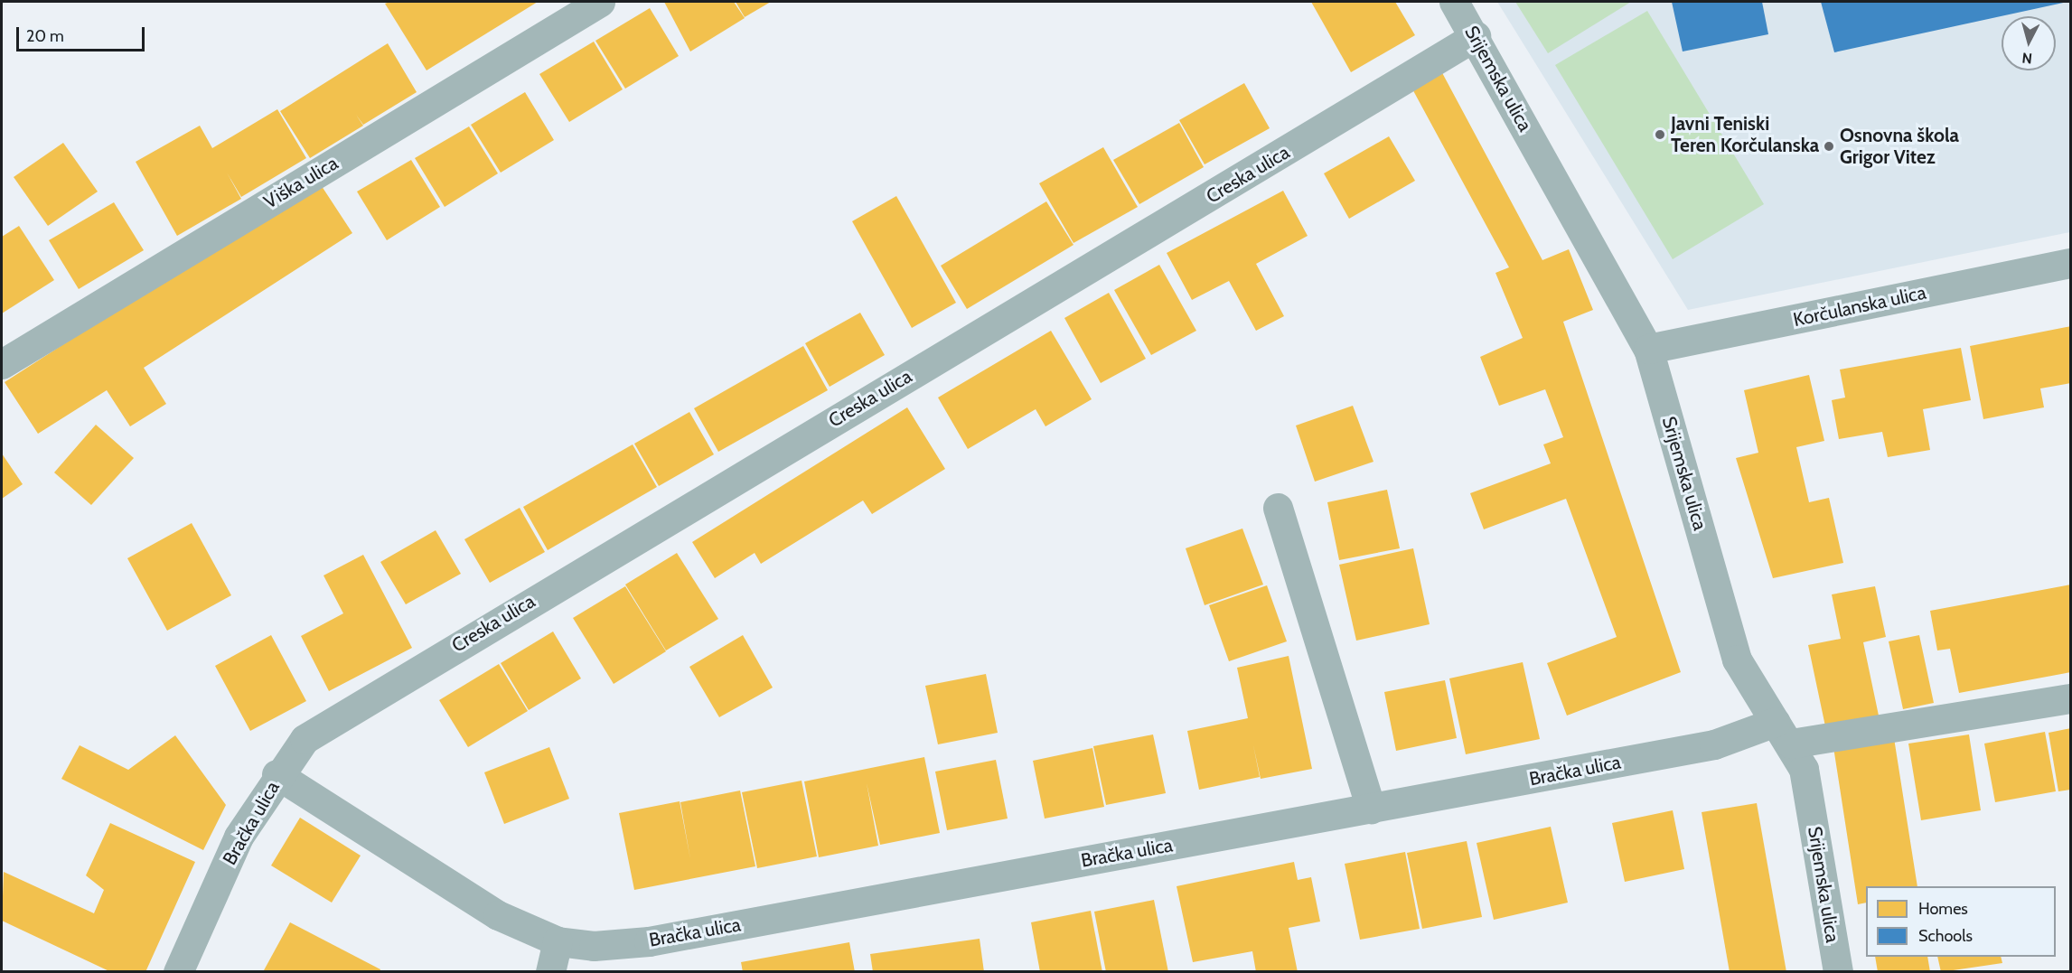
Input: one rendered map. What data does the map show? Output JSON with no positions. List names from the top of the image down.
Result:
{
  "streets": {
    "street": [
      "Srijemska ulica",
      "Creska ulica",
      "Viška ulica",
      "Korčulanska ulica",
      "Bračka ulica"
    ]
  },
  "crossings": [
    ["Srijemska ulica", "Creska ulica"],
    ["Srijemska ulica", "Korčulanska ulica"],
    ["Srijemska ulica", "Bračka ulica"],
    ["Creska ulica", "Bračka ulica"]
  ],
  "places": ["Javni Teniski Teren Korčulanska", "Osnovna škola Grigor Vitez"],
  "legend": ["Homes", "Schools"],
  "scale_bar": "20 m",
  "north": "bottom"
}
